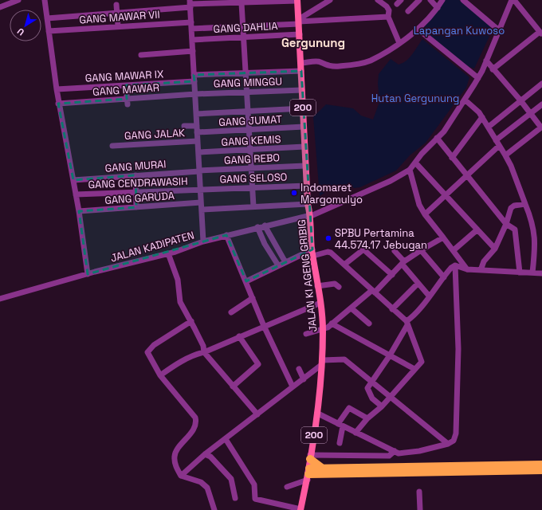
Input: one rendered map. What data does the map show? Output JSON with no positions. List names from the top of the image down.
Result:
{
  "streets": {
    "main road": ["200", "JALAN KI AGENG GRIBIG"],
    "street": [
      "GANG MAWAR VII",
      "GANG DAHLIA",
      "GANG MAWAR IX",
      "GANG MINGGU",
      "GANG MAWAR",
      "GANG JUMAT",
      "GANG JALAK",
      "GANG KEMIS",
      "GANG REBO",
      "GANG MURAI",
      "GANG SELOSO",
      "GANG CENDRAWASIH",
      "GANG GARUDA",
      "JALAN KADIPATEN"
    ]
  },
  "crossings": [
    ["GANG MAWAR VII", "JALAN KI AGENG GRIBIG"],
    ["GANG DAHLIA", "JALAN KI AGENG GRIBIG"],
    ["GANG MINGGU", "GANG MAWAR"],
    ["GANG MINGGU", "JALAN KI AGENG GRIBIG"],
    ["GANG JUMAT", "JALAN KI AGENG GRIBIG"],
    ["GANG KEMIS", "JALAN KI AGENG GRIBIG"],
    ["GANG REBO", "GANG MURAI"],
    ["GANG REBO", "JALAN KI AGENG GRIBIG"],
    ["GANG SELOSO", "GANG CENDRAWASIH"],
    ["GANG SELOSO", "JALAN KI AGENG GRIBIG"],
    ["JALAN KADIPATEN", "JALAN KI AGENG GRIBIG"]
  ],
  "districts": ["Gergunung"],
  "parks": ["Lapangan Kuwoso", "Hutan Gergunung"],
  "places": ["Indomaret Margomulyo", "SPBU Pertamina 44.574.17 Jebugan"],
  "north": "bottom left"
}
